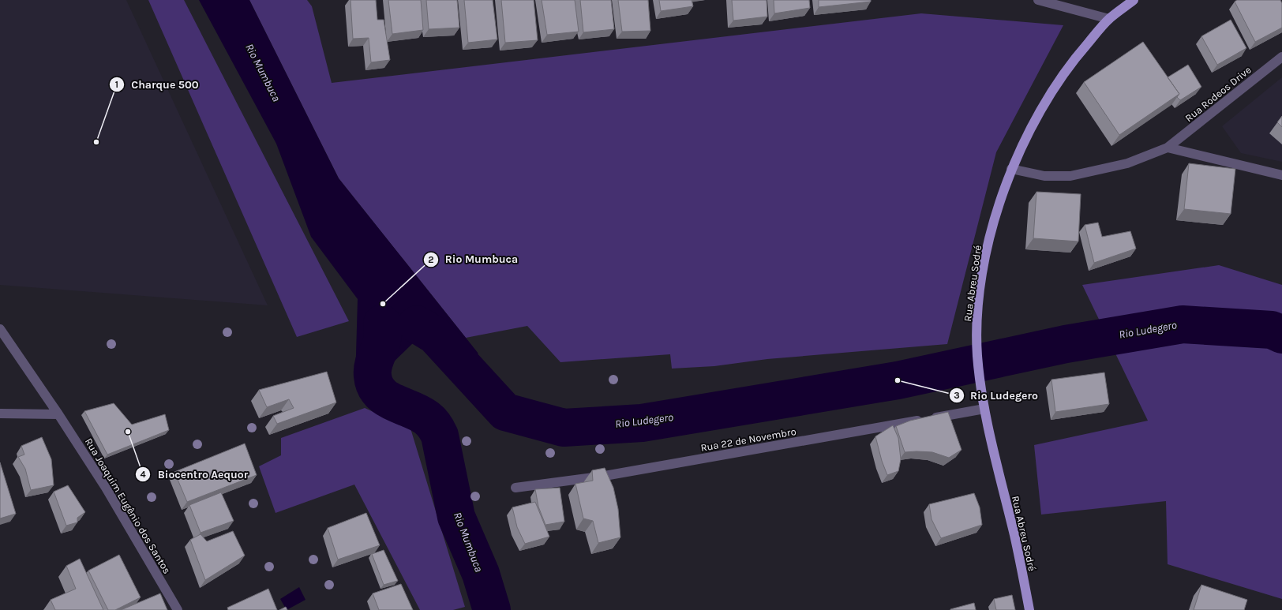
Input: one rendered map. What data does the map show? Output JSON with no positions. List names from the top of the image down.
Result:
{
  "streets": {
    "main road": ["Rua Abreu Sodré"],
    "street": ["Rua Rodeos Drive", "Rua 22 de Novembro", "Rua Joaquim Eugênio dos Santos"]
  },
  "crossings": [
    ["Rua Rodeos Drive", "Rua Abreu Sodré"],
    ["Rua Abreu Sodré", "Rua 22 de Novembro"]
  ],
  "water": ["Rio Mumbuca", "Rio Ludegero"],
  "places": [
    "Charque 500",
    "Rio Mumbuca",
    "Rio Ludegero",
    "Biocentro Aequor"
  ]
}
